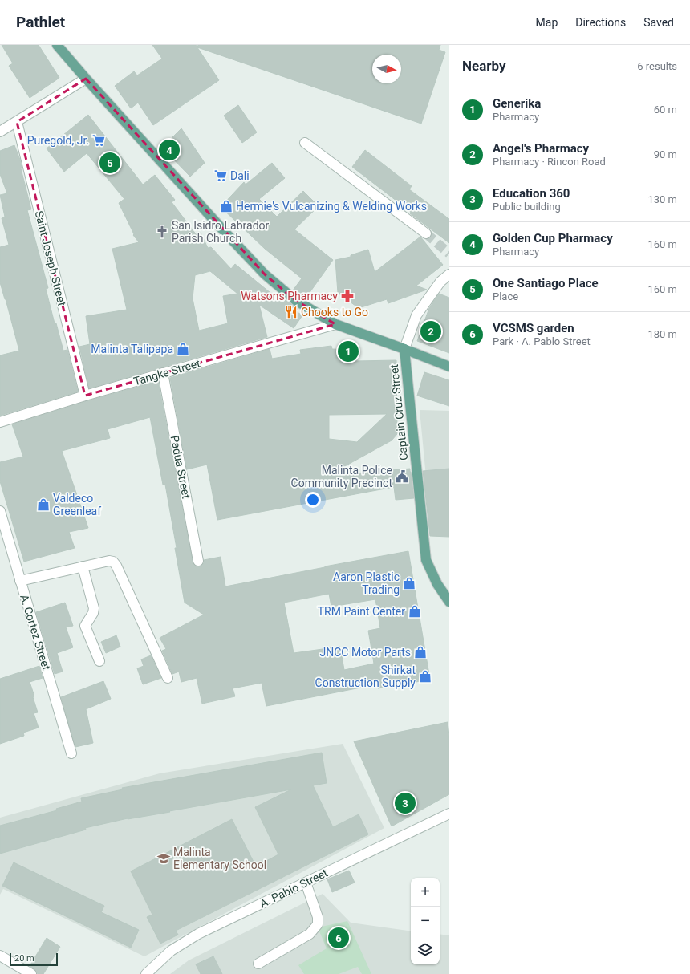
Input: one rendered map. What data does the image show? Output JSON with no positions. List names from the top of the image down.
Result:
{
  "streets": {
    "main road": ["Captain Cruz Street"],
    "street": [
      "Saint Joseph Street",
      "Tangke Street",
      "Padua Street",
      "A. Cortez Street",
      "A. Pablo Street"
    ]
  },
  "crossings": [
    ["Saint Joseph Street", "Tangke Street"],
    ["Tangke Street", "Padua Street"]
  ],
  "places": {
    "supermarket": ["Puregold, Jr.", "Dali"],
    "shop": [
      "Hermie's Vulcanizing & Welding Works",
      "Malinta Talipapa",
      "Valdeco Greenleaf",
      "Aaron Plastic Trading",
      "TRM Paint Center",
      "JNCC Motor Parts",
      "Shirkat Construction Supply"
    ],
    "church": ["San Isidro Labrador Parish Church"],
    "pharmacy": ["Watsons Pharmacy"],
    "restaurant": ["Chooks to Go"],
    "public building": ["Malinta Police Community Precinct"],
    "school or university": ["Malinta Elementary School"]
  },
  "scale_bar": "20 m",
  "north": "right",
  "page": {
    "header": "Pathlet",
    "nav": ["Map", "Directions", "Saved"],
    "heading": ["Nearby", "6 results"],
    "list": [
      {
        "mark": "1",
        "name": "Generika",
        "note": "Pharmacy",
        "value": "60 m"
      },
      {
        "mark": "2",
        "name": "Angel's Pharmacy",
        "note": "Pharmacy · Rincon Road",
        "value": "90 m"
      },
      {
        "mark": "3",
        "name": "Education 360",
        "note": "Public building",
        "value": "130 m"
      },
      {
        "mark": "4",
        "name": "Golden Cup Pharmacy",
        "note": "Pharmacy",
        "value": "160 m"
      },
      {
        "mark": "5",
        "name": "One Santiago Place",
        "note": "Place",
        "value": "160 m"
      },
      {
        "mark": "6",
        "name": "VCSMS garden",
        "note": "Park · A. Pablo Street",
        "value": "180 m"
      }
    ],
    "pins": [
      "4",
      "5",
      "2",
      "1",
      "3",
      "6"
    ],
    "map_buttons": ["+", "−"],
    "scale": "20 m"
  }
}
